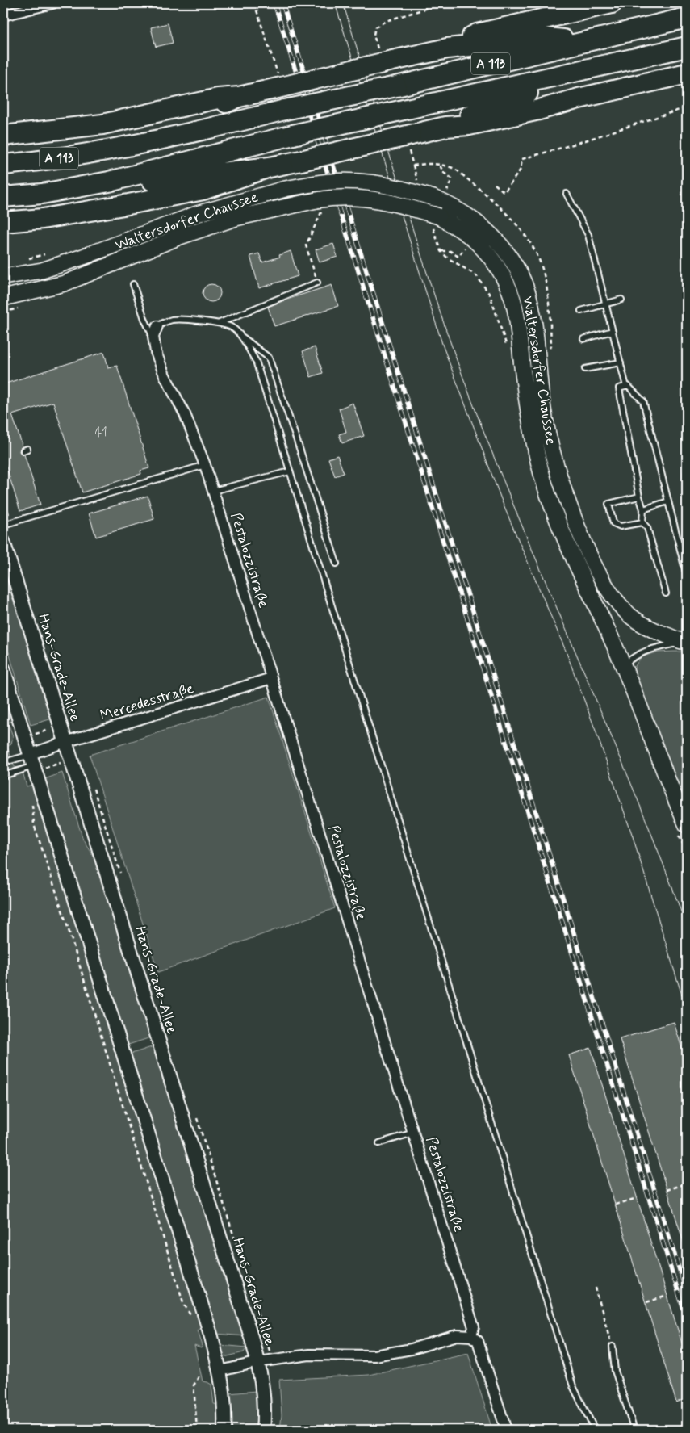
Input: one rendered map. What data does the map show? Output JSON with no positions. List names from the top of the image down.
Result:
{
  "streets": {
    "highway": ["A 113"],
    "main road": ["Waltersdorfer Chaussee"],
    "street": ["Pestalozzistraße", "Hans-Grade-Allee", "Mercedesstraße"]
  },
  "crossings": [
    ["Pestalozzistraße", "Mercedesstraße"],
    ["Hans-Grade-Allee", "Mercedesstraße"]
  ],
  "house_numbers": ["41"]
}
